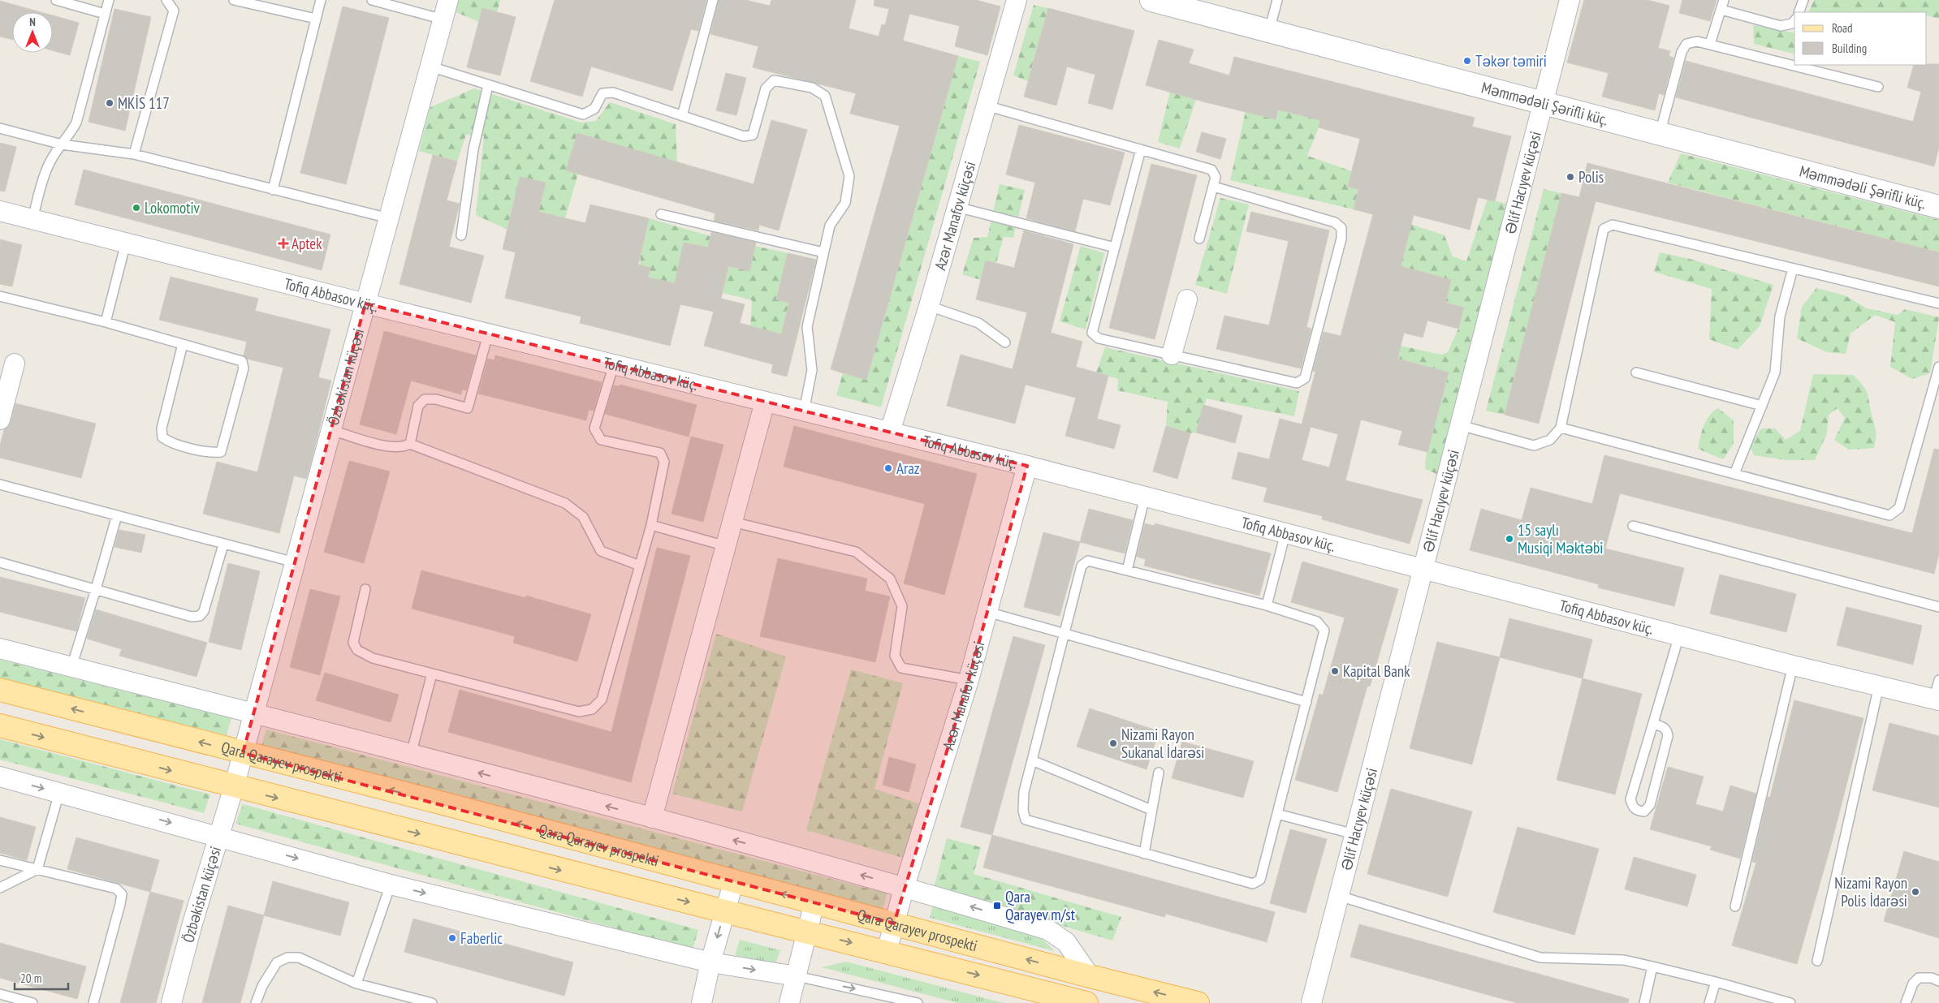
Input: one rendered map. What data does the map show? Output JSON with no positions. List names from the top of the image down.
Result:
{
  "streets": {
    "main road": ["Qara Qarayev prospekti"],
    "street": [
      "Məmmədəli Şərifli küç.",
      "Əlif Hacıyev küçəsi",
      "Azər Manafov küçəsi",
      "Tofiq Abbasov küç.",
      "Özbəkistan küçəsi"
    ]
  },
  "crossings": [
    ["Məmmədəli Şərifli küç.", "Əlif Hacıyev küçəsi"],
    ["Əlif Hacıyev küçəsi", "Tofiq Abbasov küç."],
    ["Azər Manafov küçəsi", "Tofiq Abbasov küç."],
    ["Azər Manafov küçəsi", "Qara Qarayev prospekti"],
    ["Tofiq Abbasov küç.", "Özbəkistan küçəsi"],
    ["Özbəkistan küçəsi", "Qara Qarayev prospekti"]
  ],
  "places": {
    "other": [
      "Təkər təmiri",
      "MKİS 117",
      "Polis",
      "Lokomotiv",
      "Araz",
      "15 saylı Musiqi Məktəbi",
      "Kapital Bank",
      "Nizami Rayon Sukanal İdarəsi",
      "Nizami Rayon Polis İdarəsi",
      "Faberlic"
    ],
    "health": ["Aptek"],
    "transit": ["Qara Qarayev m/st"]
  },
  "legend": ["Road", "Building"],
  "scale_bar": "20 m",
  "north": "top"
}
